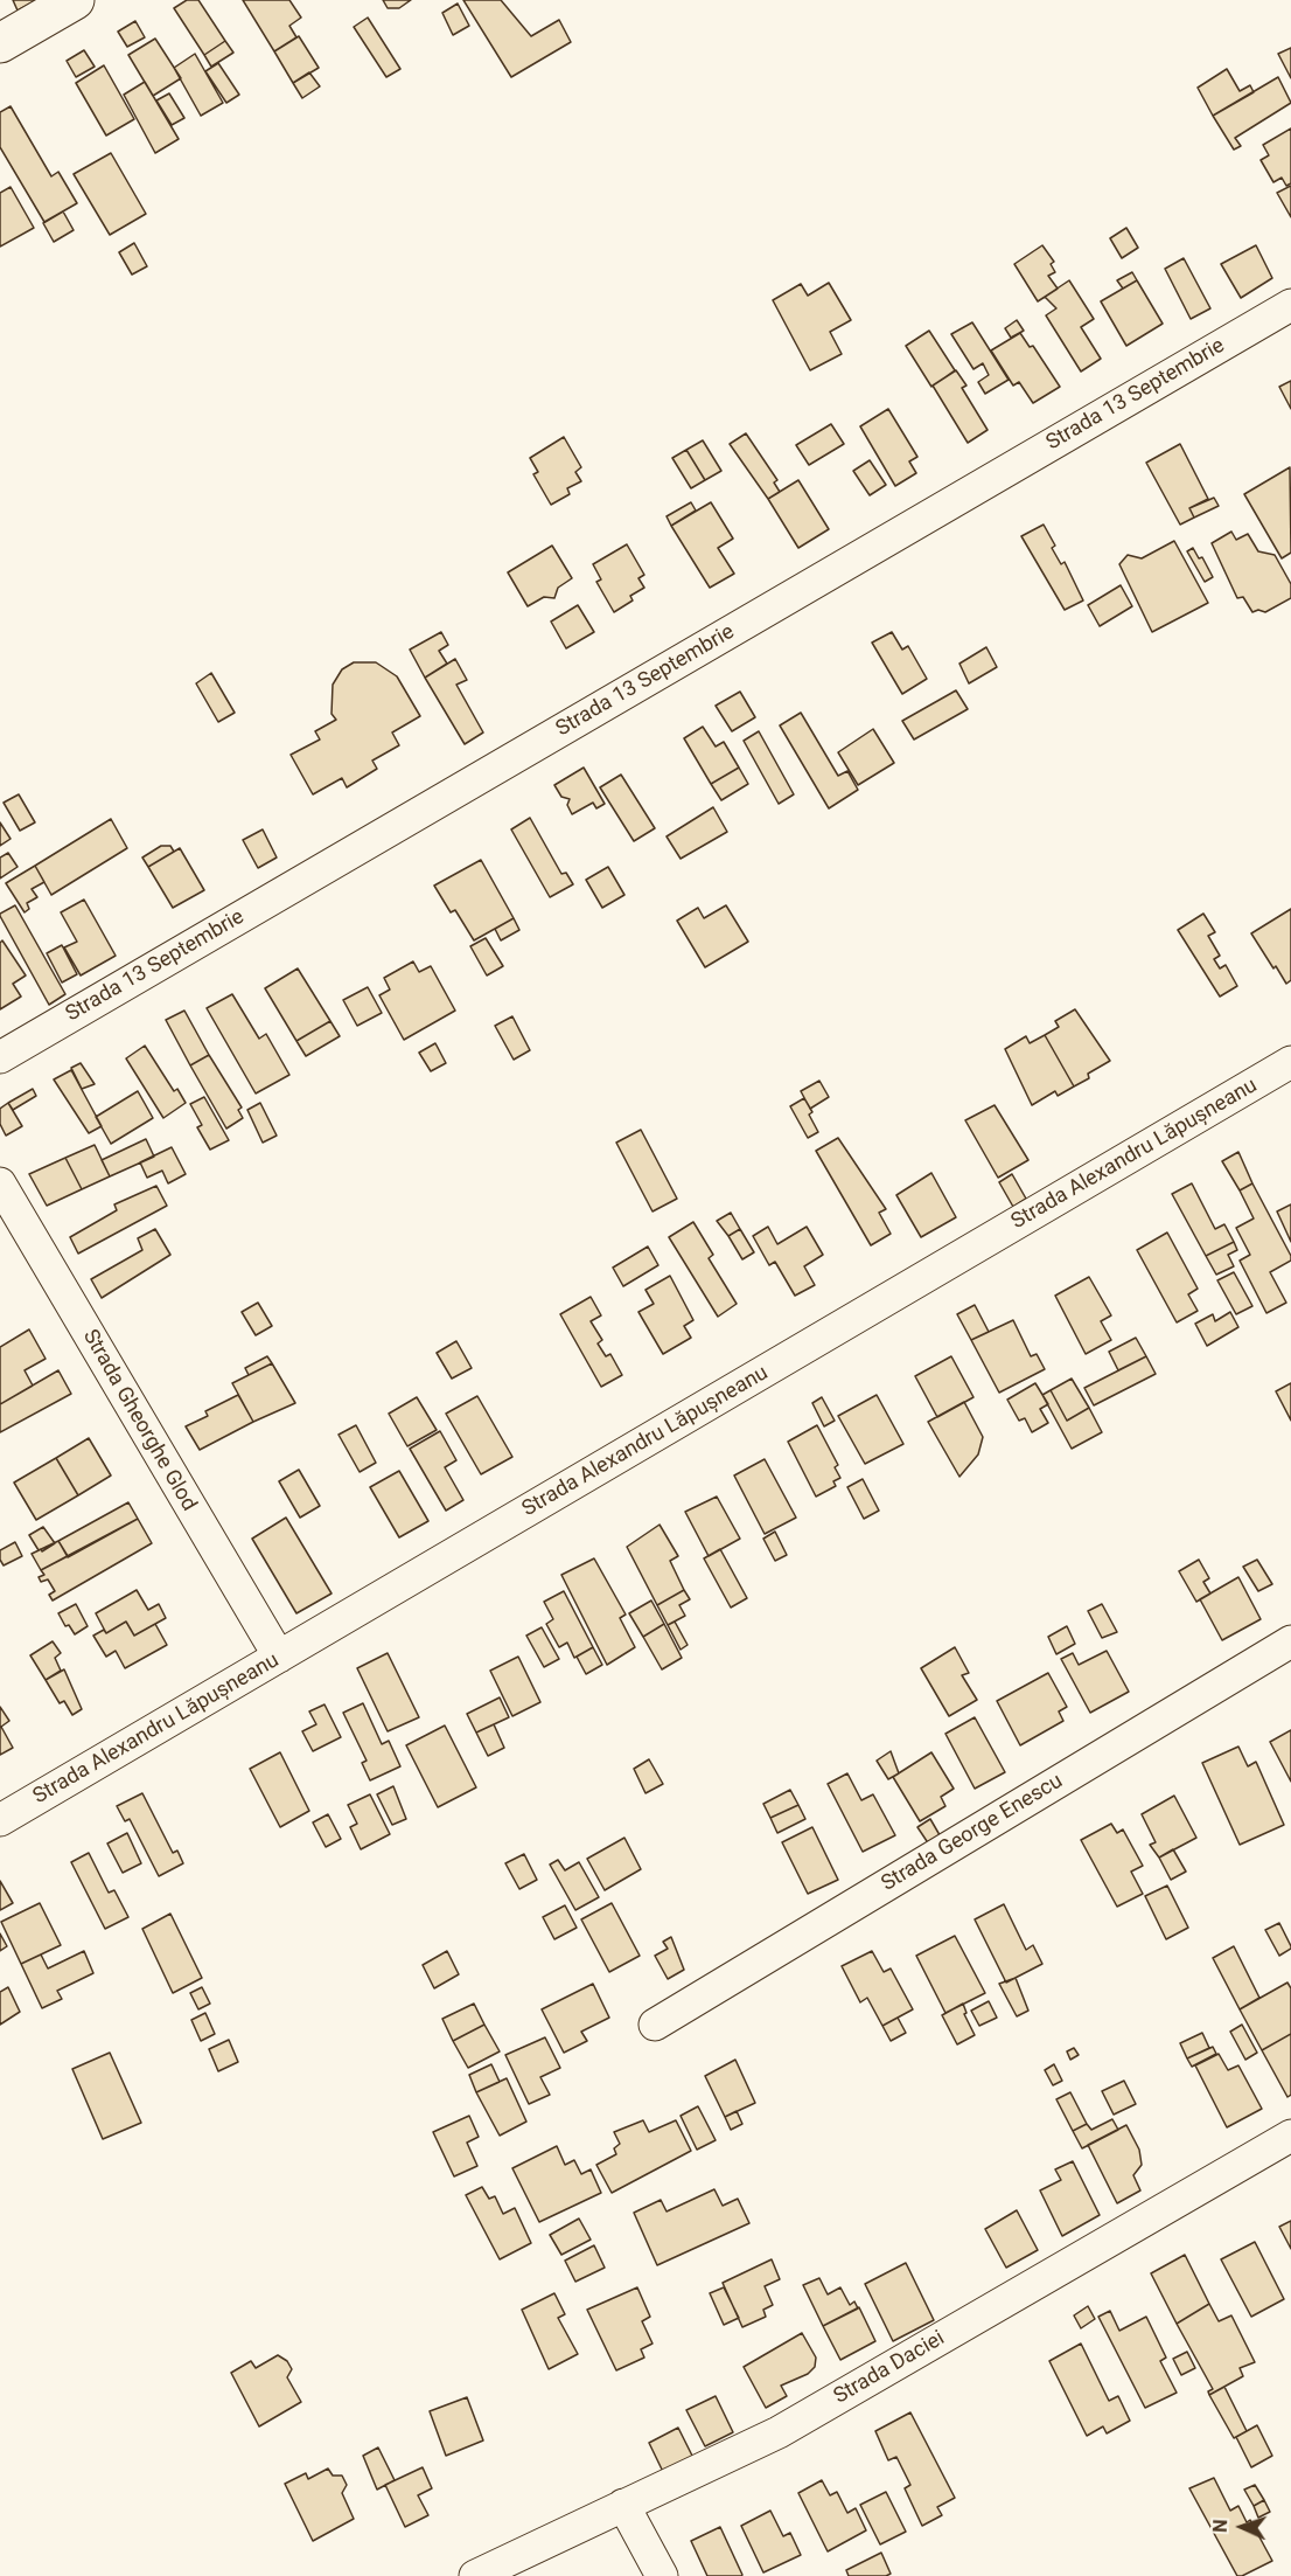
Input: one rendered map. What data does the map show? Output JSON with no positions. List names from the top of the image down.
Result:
{
  "streets": {
    "street": [
      "Strada 13 Septembrie",
      "Strada Alexandru Lăpușneanu",
      "Strada Gheorghe Glod",
      "Strada George Enescu",
      "Strada Daciei"
    ]
  },
  "crossings": [
    ["Strada Alexandru Lăpușneanu", "Strada Gheorghe Glod"]
  ],
  "north": "left"
}
